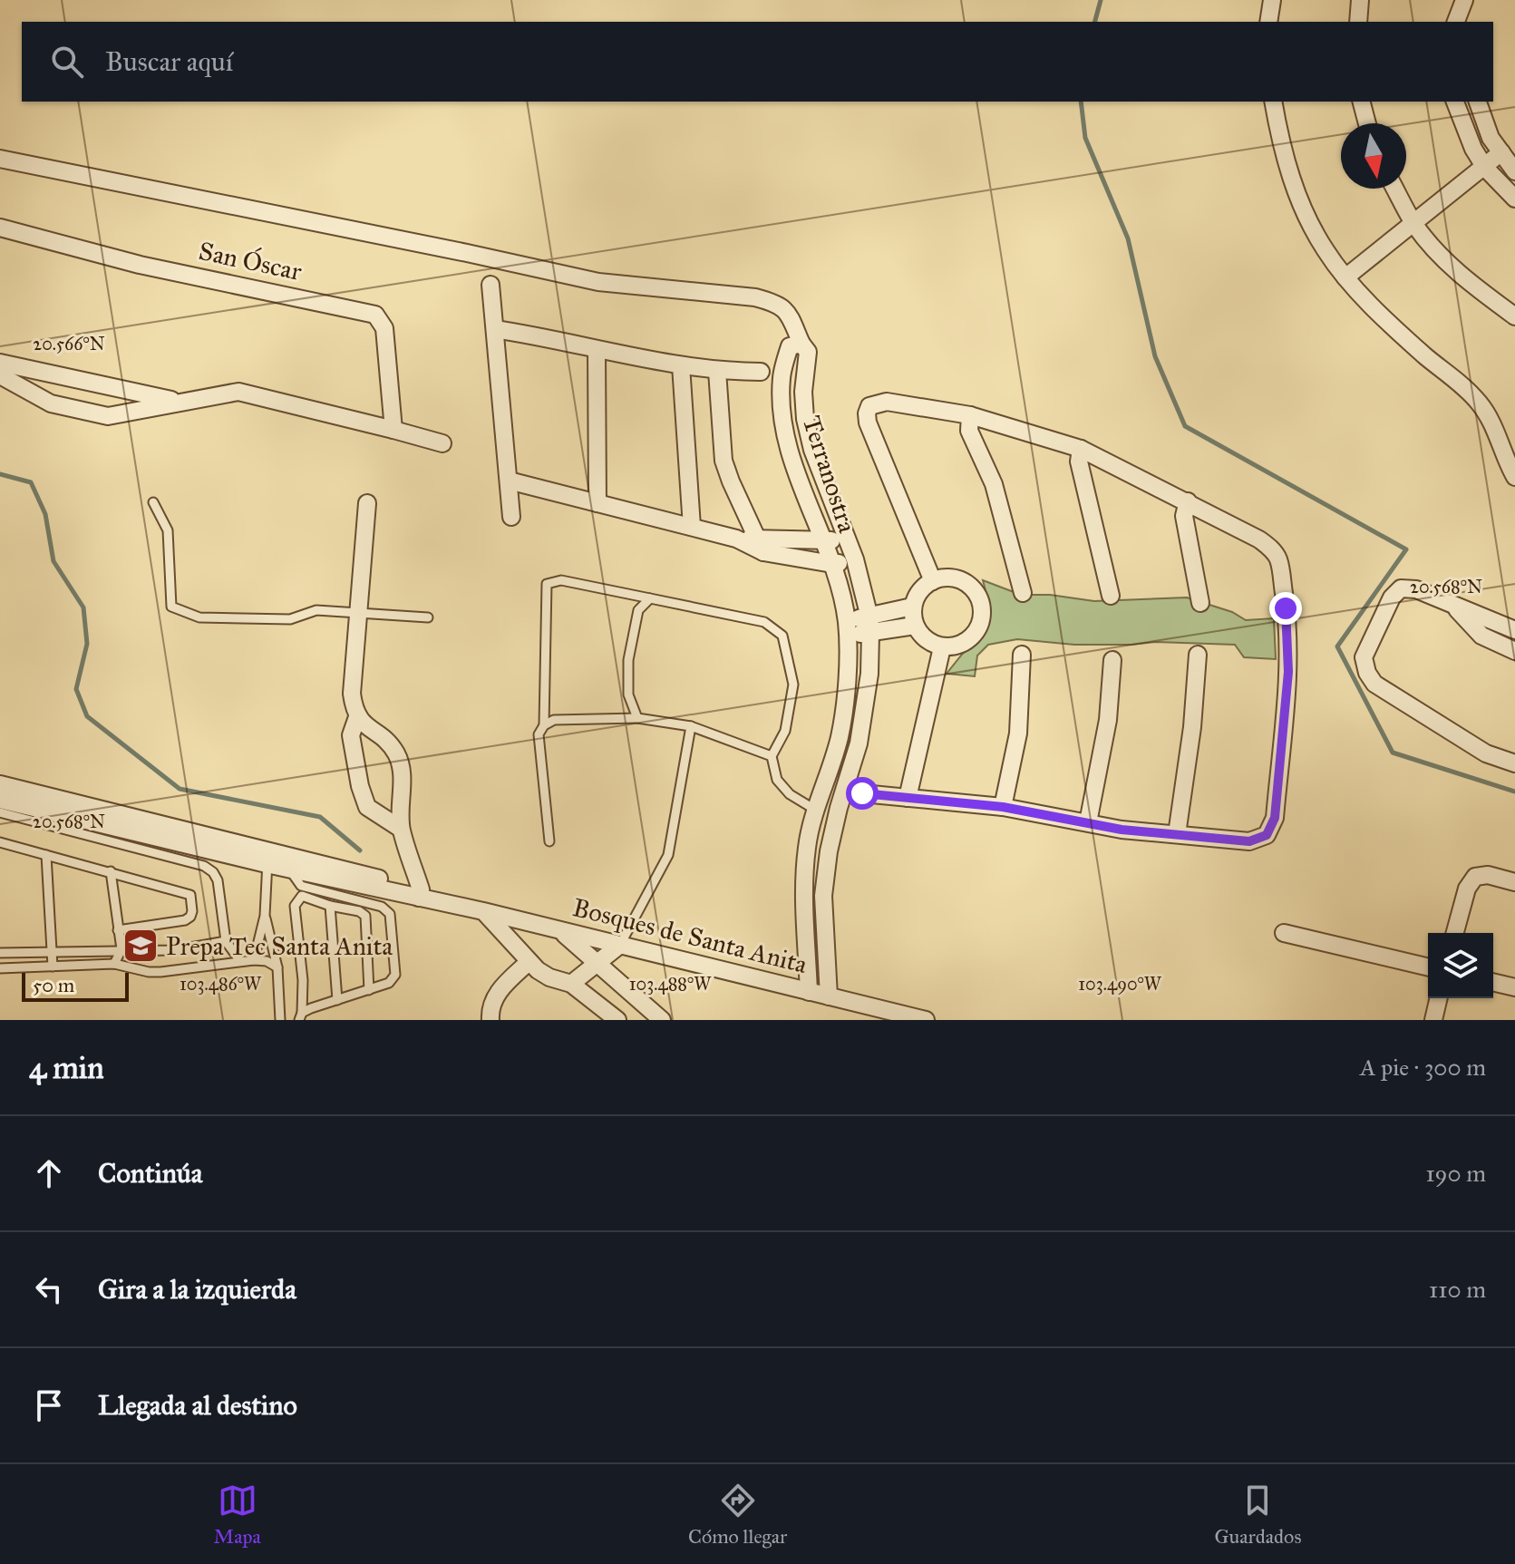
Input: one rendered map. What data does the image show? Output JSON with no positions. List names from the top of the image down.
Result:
{
  "streets": {
    "street": ["San Óscar", "Terranostra", "Bosques de Santa Anita"]
  },
  "crossings": [
    ["Terranostra", "Bosques de Santa Anita"]
  ],
  "places": {
    "school or university": ["Prepa Tec Santa Anita"]
  },
  "scale_bar": "50 m",
  "north": "bottom",
  "page": {
    "search": "Buscar aquí",
    "scale": "50 m",
    "heading": ["4 min", "A pie · 300 m"],
    "list": [
      ["Continúa", "190 m"],
      ["Gira a la izquierda", "110 m"],
      "Llegada al destino"
    ],
    "nav": ["Mapa", "Cómo llegar", "Guardados"]
  },
  "coordinates": [
    "20.566°N",
    "20.568°N",
    "103.486°W",
    "103.488°W",
    "103.490°W"
  ]
}
